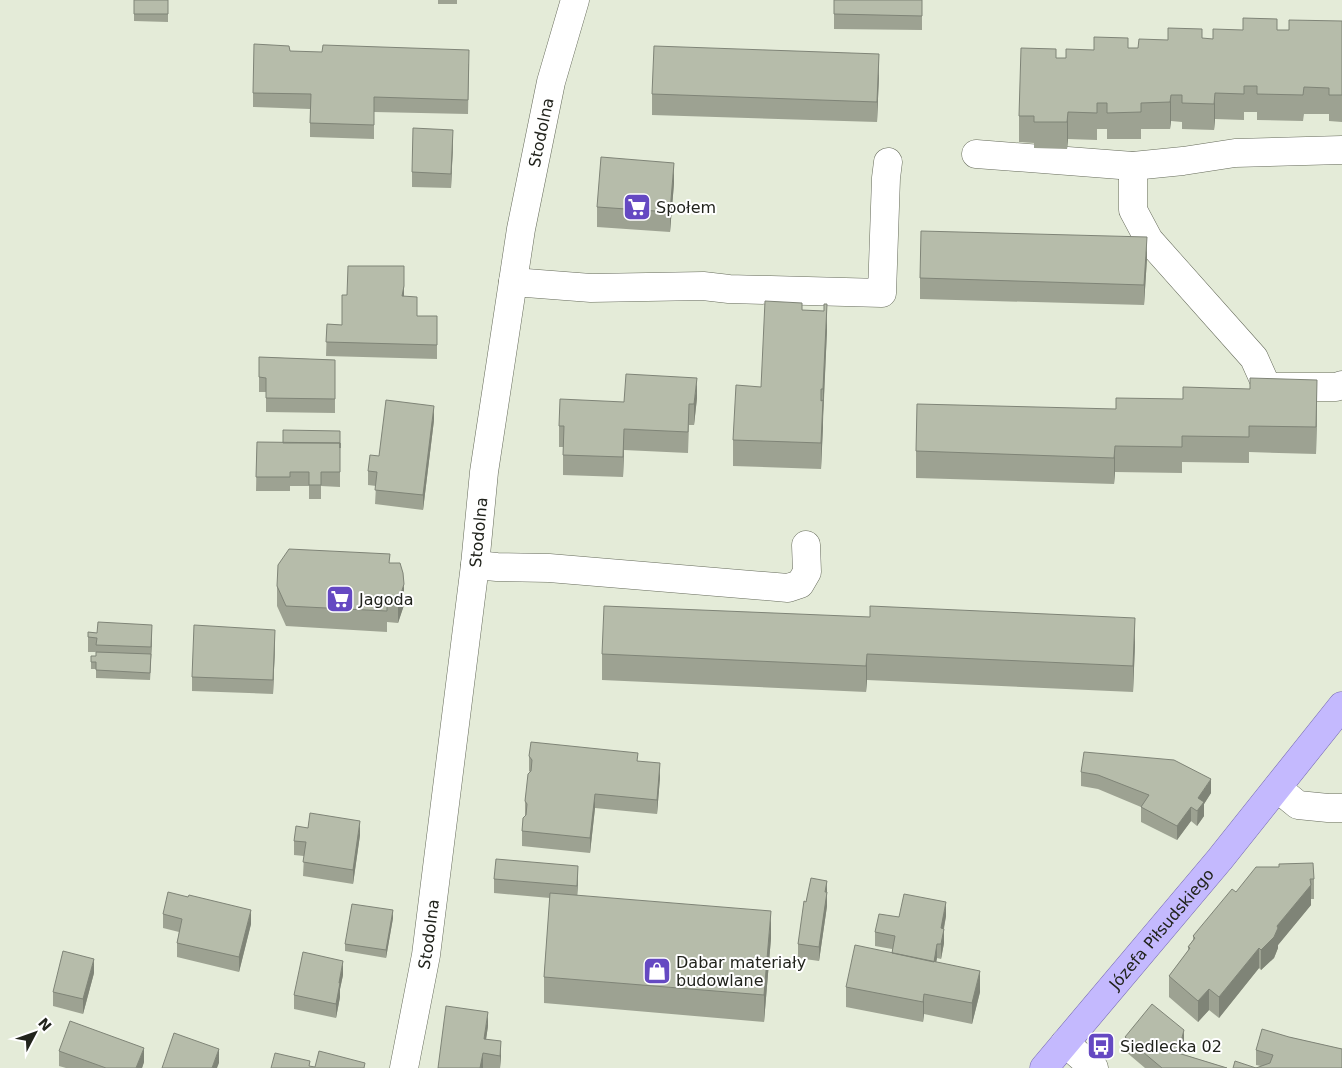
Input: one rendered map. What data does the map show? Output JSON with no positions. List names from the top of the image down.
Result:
{
  "streets": {
    "main road": ["Józefa Piłsudskiego"],
    "street": ["Stodolna"]
  },
  "places": {
    "supermarket": ["Społem", "Jagoda"],
    "shop": ["Dabar materiały budowlane"],
    "bus stop": ["Siedlecka 02"]
  },
  "north": "top right"
}
